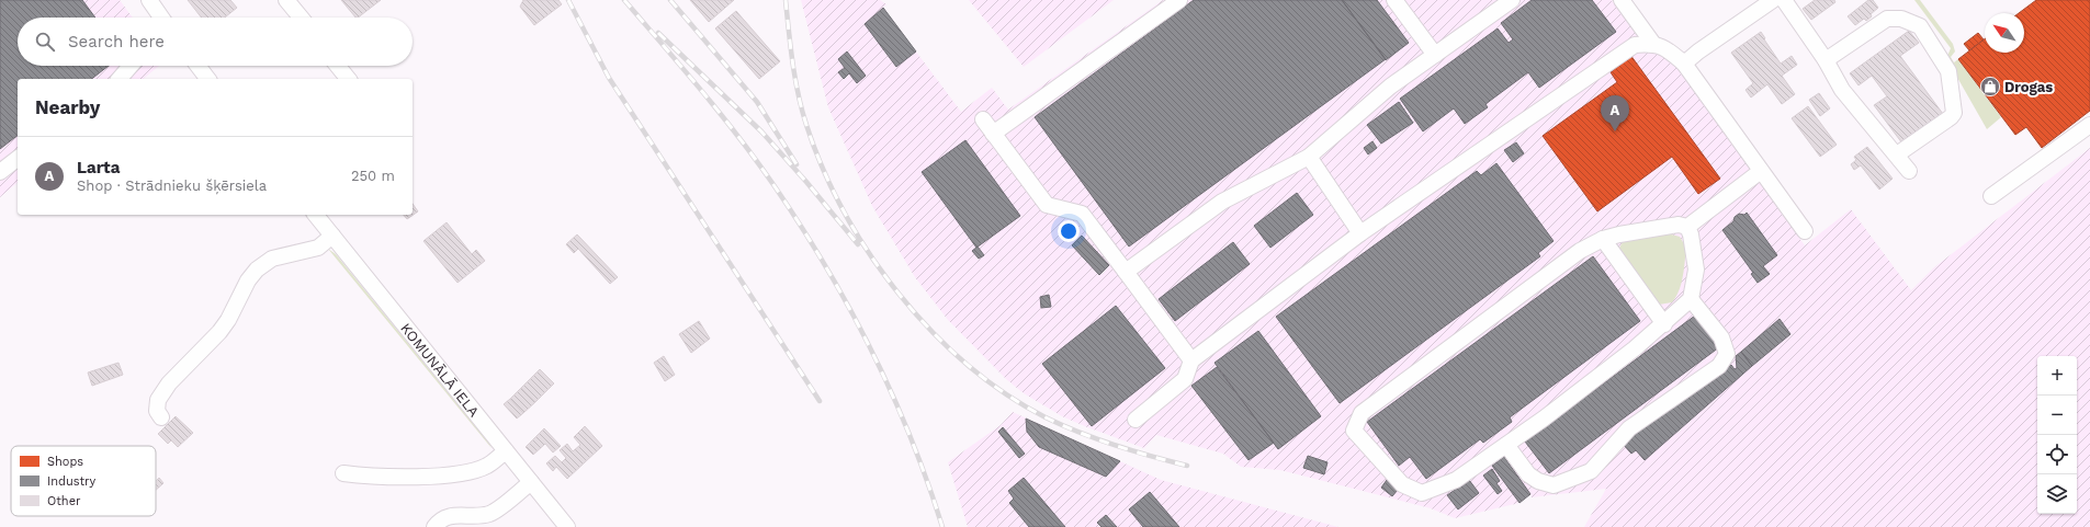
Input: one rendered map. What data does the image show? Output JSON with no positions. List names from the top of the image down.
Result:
{
  "streets": {
    "street": ["KOMUNĀLĀ IELA"]
  },
  "places": {
    "shop": ["Drogas"]
  },
  "legend": ["Shops", "Industry", "Other"],
  "north": "top left",
  "page": {
    "search": "Search here",
    "heading": "Nearby",
    "pins": "A",
    "list": [
      {
        "mark": "A",
        "name": "Larta",
        "note": "Shop · Strādnieku šķērsiela",
        "value": "250 m"
      }
    ],
    "map_buttons": ["+", "−"]
  }
}
